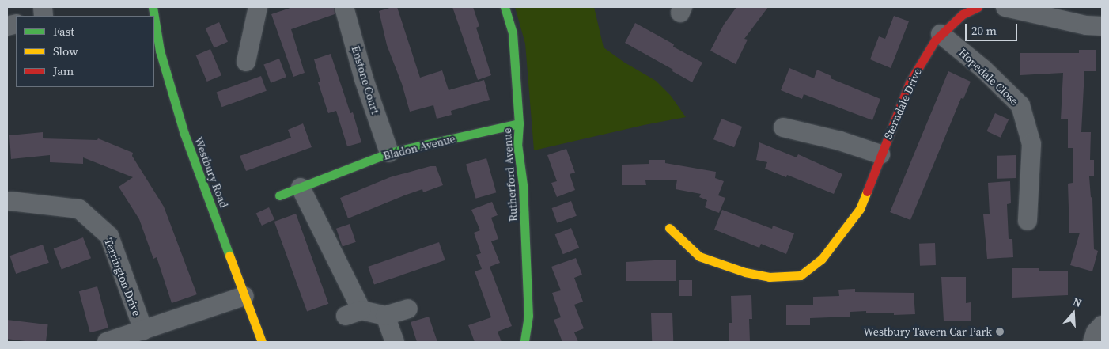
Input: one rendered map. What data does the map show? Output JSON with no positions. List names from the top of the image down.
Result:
{
  "streets": {
    "street": [
      "Hopedale Close",
      "Enstone Court",
      "Sterndale Drive",
      "Bladon Avenue",
      "Westbury Road",
      "Rutherford Avenue",
      "Terrington Drive"
    ]
  },
  "crossings": [
    ["Hopedale Close", "Sterndale Drive"],
    ["Enstone Court", "Bladon Avenue"],
    ["Bladon Avenue", "Rutherford Avenue"],
    ["Westbury Road", "Terrington Drive"]
  ],
  "places": ["Westbury Tavern Car Park"],
  "legend": ["Fast", "Slow", "Jam"],
  "scale_bar": "20 m",
  "north": "top"
}
